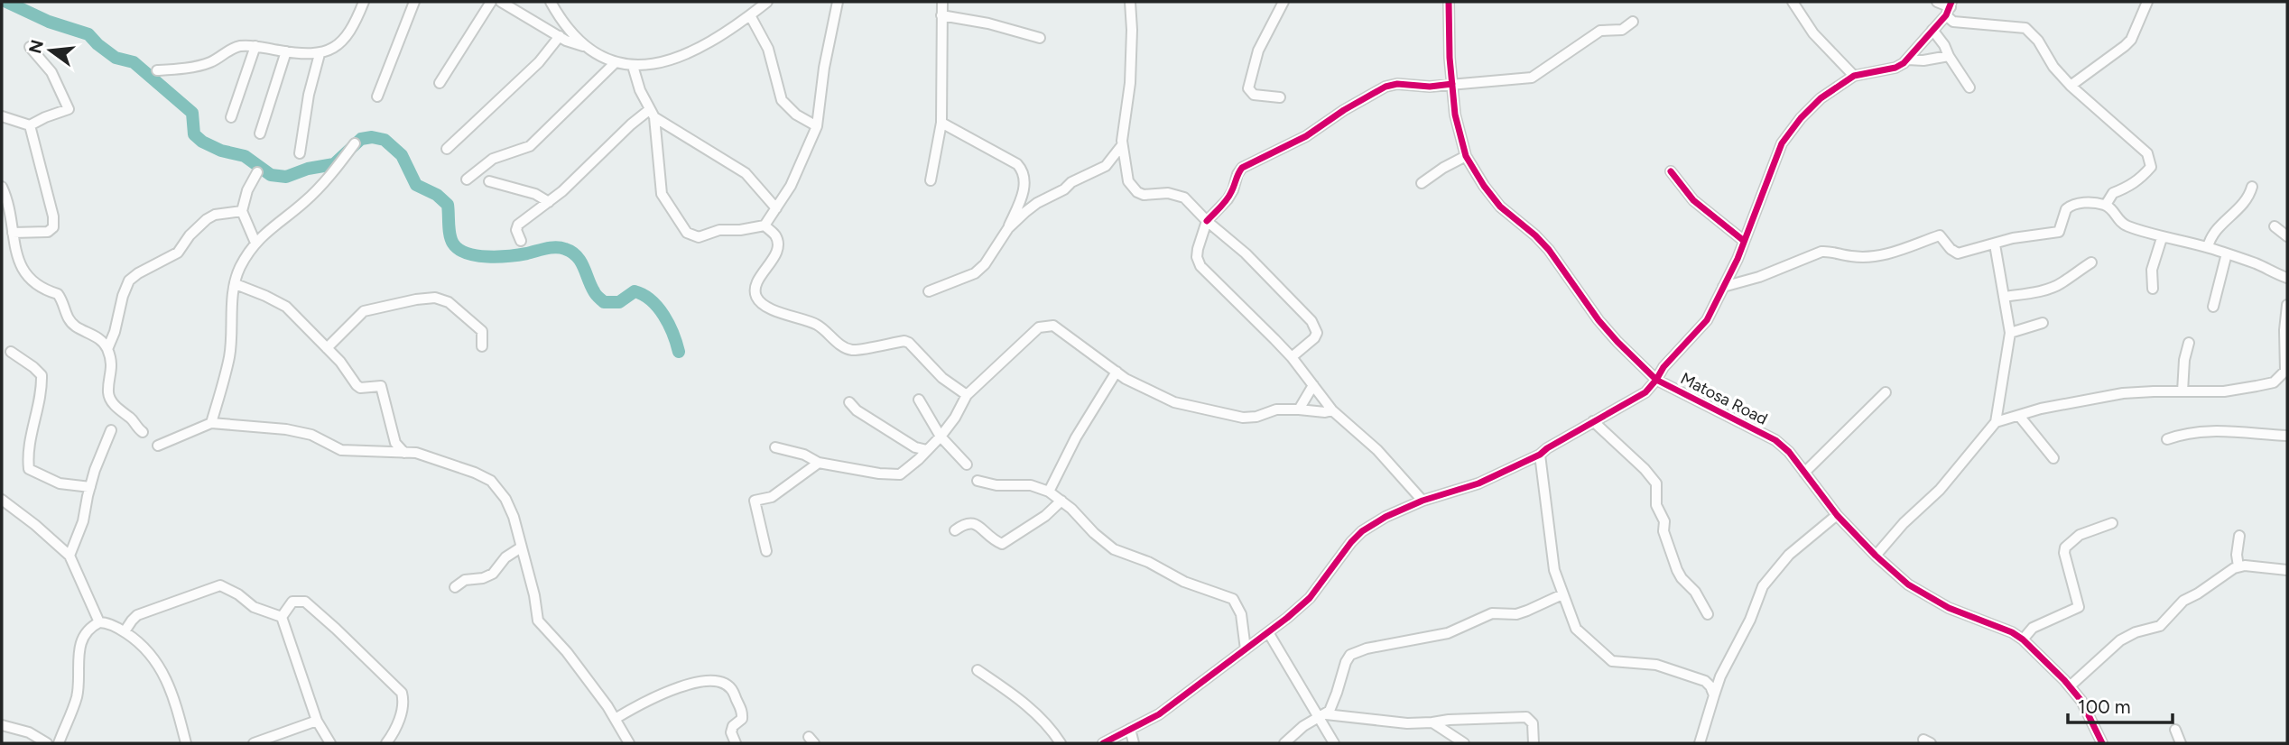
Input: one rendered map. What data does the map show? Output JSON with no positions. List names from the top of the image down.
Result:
{
  "streets": {
    "street": ["Matosa Road"]
  },
  "scale_bar": "100 m",
  "north": "left"
}
